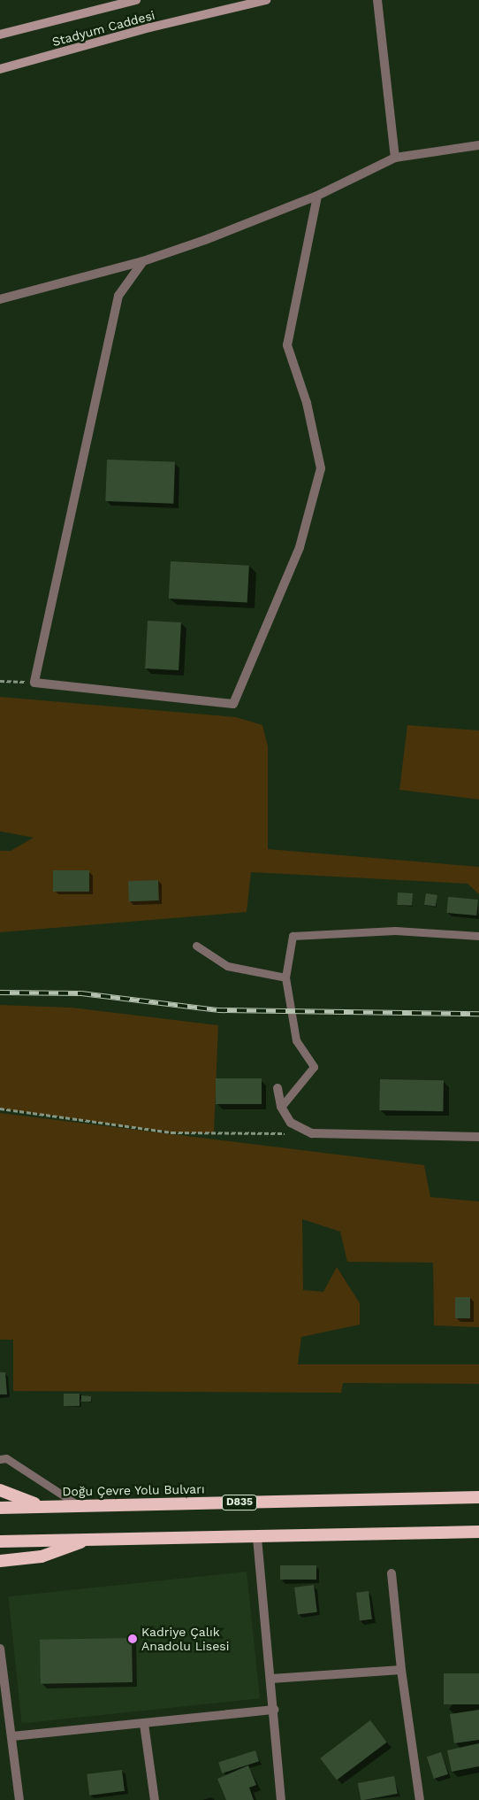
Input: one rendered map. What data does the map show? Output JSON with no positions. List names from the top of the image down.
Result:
{
  "streets": {
    "highway": ["Doğu Çevre Yolu Bulvarı", "D835"],
    "main road": ["Stadyum Caddesi"]
  },
  "places": ["Kadriye Çalık Anadolu Lisesi"]
}
